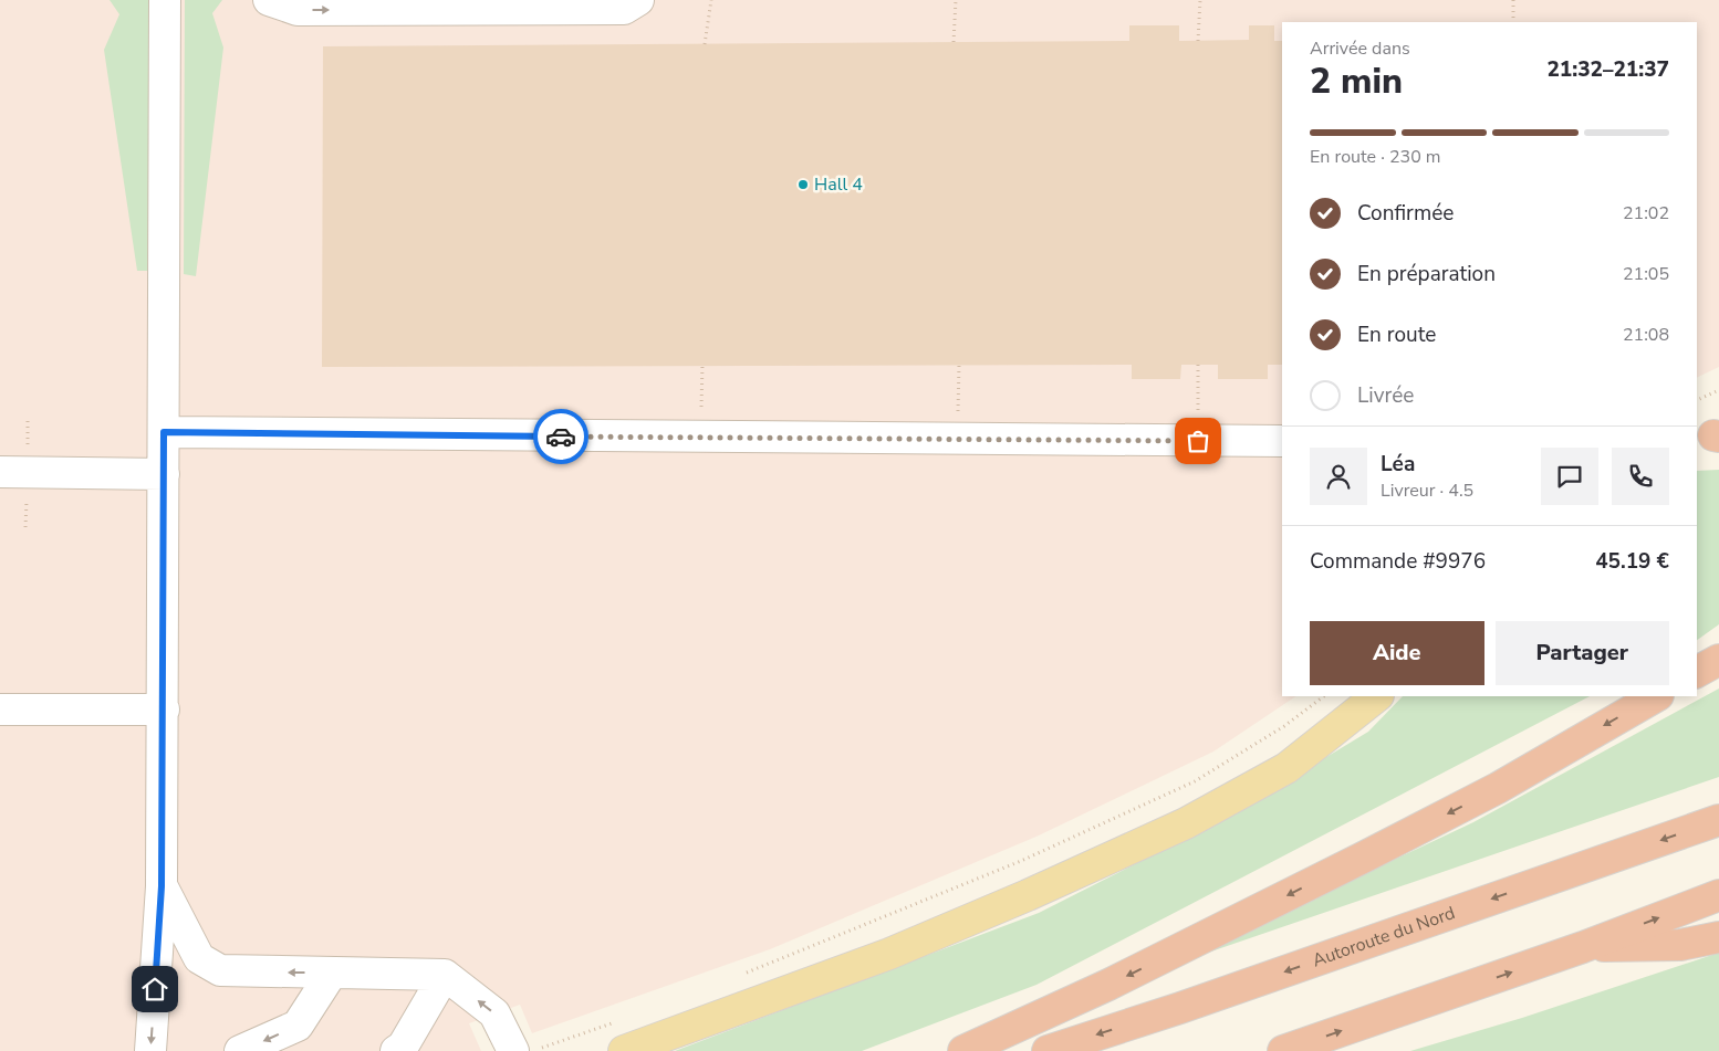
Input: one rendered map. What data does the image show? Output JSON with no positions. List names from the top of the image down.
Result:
{
  "streets": {
    "highway": ["Autoroute du Nord"]
  },
  "places": ["Hall 4"],
  "page": {
    "heading": ["2 min", "Arrivée dans", "21:32–21:37"],
    "panel": [
      "Léa",
      "Livreur · 4.5",
      "Commande #9976",
      "45.19 €"
    ],
    "bar": "En route · 230 m",
    "list": [
      ["Confirmée", "21:02"],
      ["En préparation", "21:05"],
      ["En route", "21:08"],
      "Livrée"
    ],
    "buttons": ["Aide", "Partager"]
  }
}
